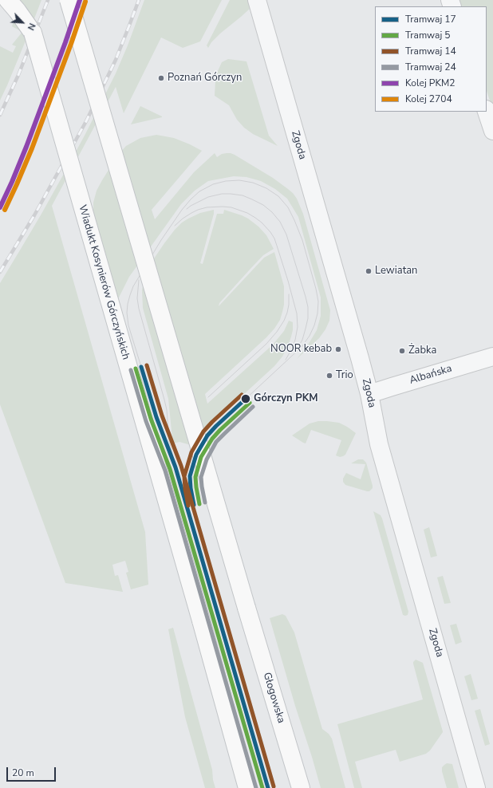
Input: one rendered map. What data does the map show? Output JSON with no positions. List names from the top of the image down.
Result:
{
  "streets": {
    "main road": ["Wiadukt Kosynierów Górczyńskich", "Głogowska"],
    "street": ["Zgoda", "Albańska"]
  },
  "crossings": [
    ["Zgoda", "Albańska"]
  ],
  "places": [
    "Poznań Górczyn",
    "Lewiatan",
    "NOOR kebab",
    "Żabka",
    "Trio",
    "Górczyn PKM"
  ],
  "lines": [
    "rail line PKM2",
    "rail line 2704",
    "tram line 14",
    "tram line 17",
    "tram line 5",
    "tram line 24"
  ],
  "legend": [
    "Tramwaj 17",
    "Tramwaj 5",
    "Tramwaj 14",
    "Tramwaj 24",
    "Kolej PKM2",
    "Kolej 2704"
  ],
  "scale_bar": "20 m",
  "north": "bottom right"
}
